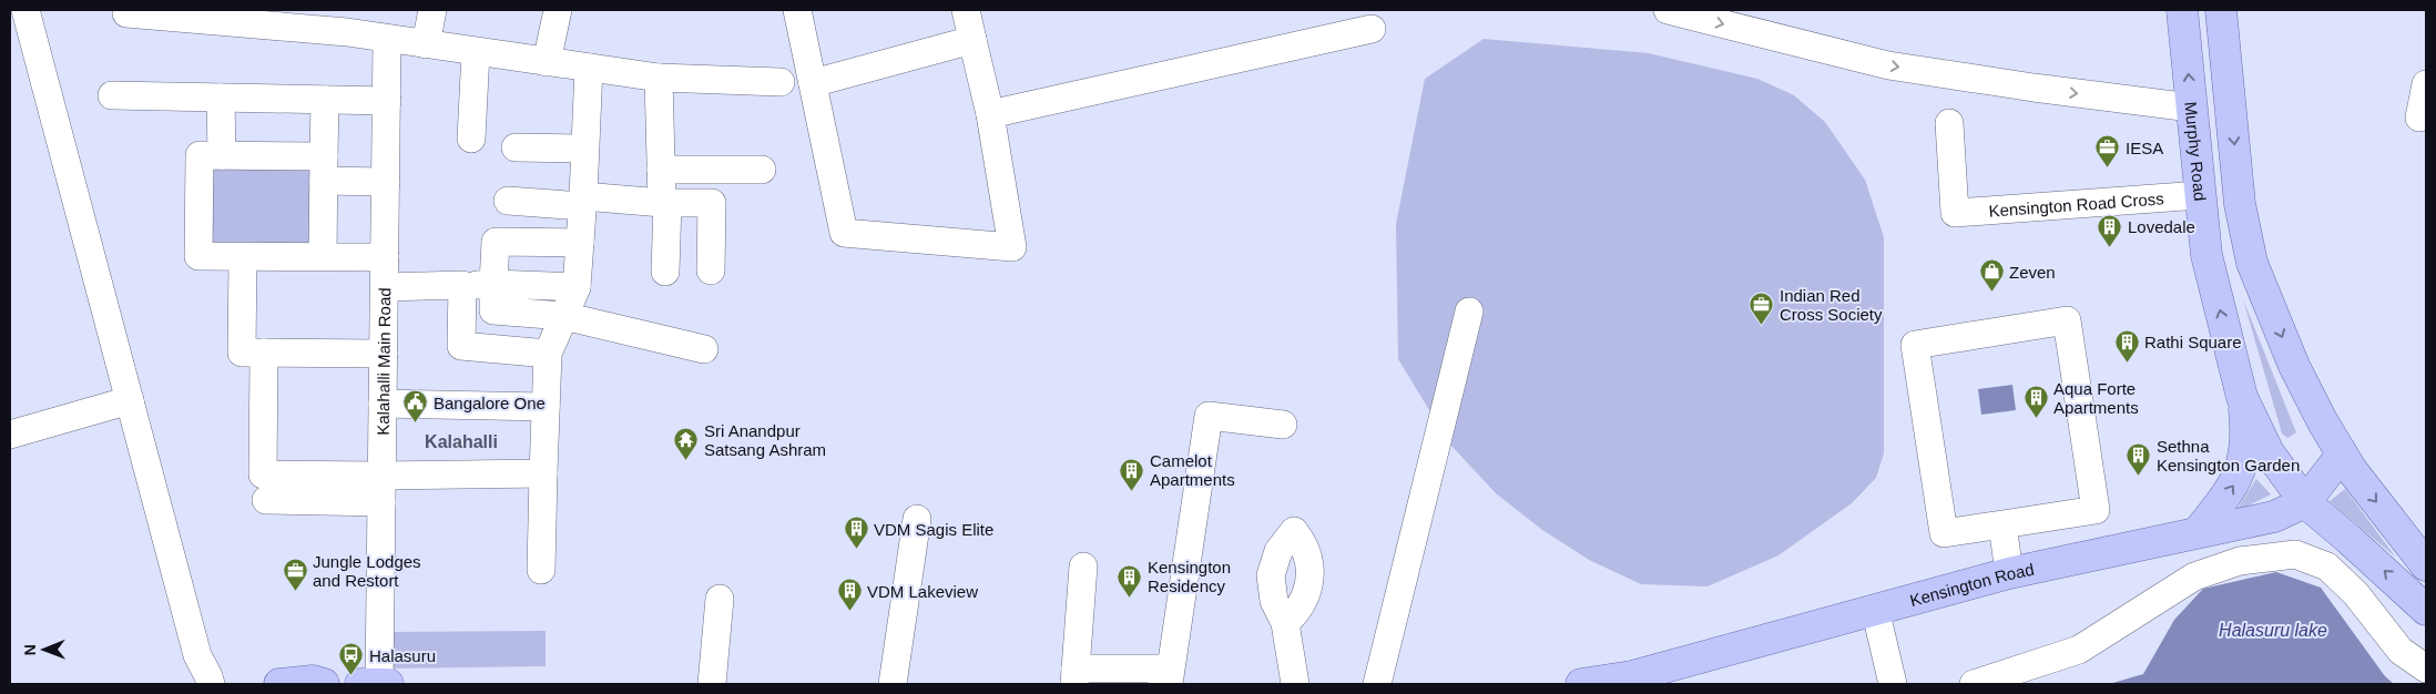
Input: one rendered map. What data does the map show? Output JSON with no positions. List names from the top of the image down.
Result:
{
  "streets": {
    "main road": ["Murphy Road", "Kensington Road"],
    "street": ["Kensington Road Cross", "Kalahalli Main Road"]
  },
  "crossings": [
    ["Murphy Road", "Kensington Road Cross"],
    ["Murphy Road", "Kensington Road"]
  ],
  "districts": ["Kalahalli"],
  "water": ["Halasuru lake"],
  "places": {
    "office": ["IESA", "Indian Red Cross Society", "Jungle Lodges and Restort"],
    "building": [
      "Lovedale",
      "Rathi Square",
      "Aqua Forte Apartments",
      "Sethna Kensington Garden",
      "Camelot Apartments",
      "VDM Sagis Elite",
      "Kensington Residency",
      "VDM Lakeview"
    ],
    "shop": ["Zeven"],
    "public building": ["Bangalore One"],
    "temple": ["Sri Anandpur Satsang Ashram"],
    "bus stop": ["Halasuru"]
  },
  "north": "left"
}
